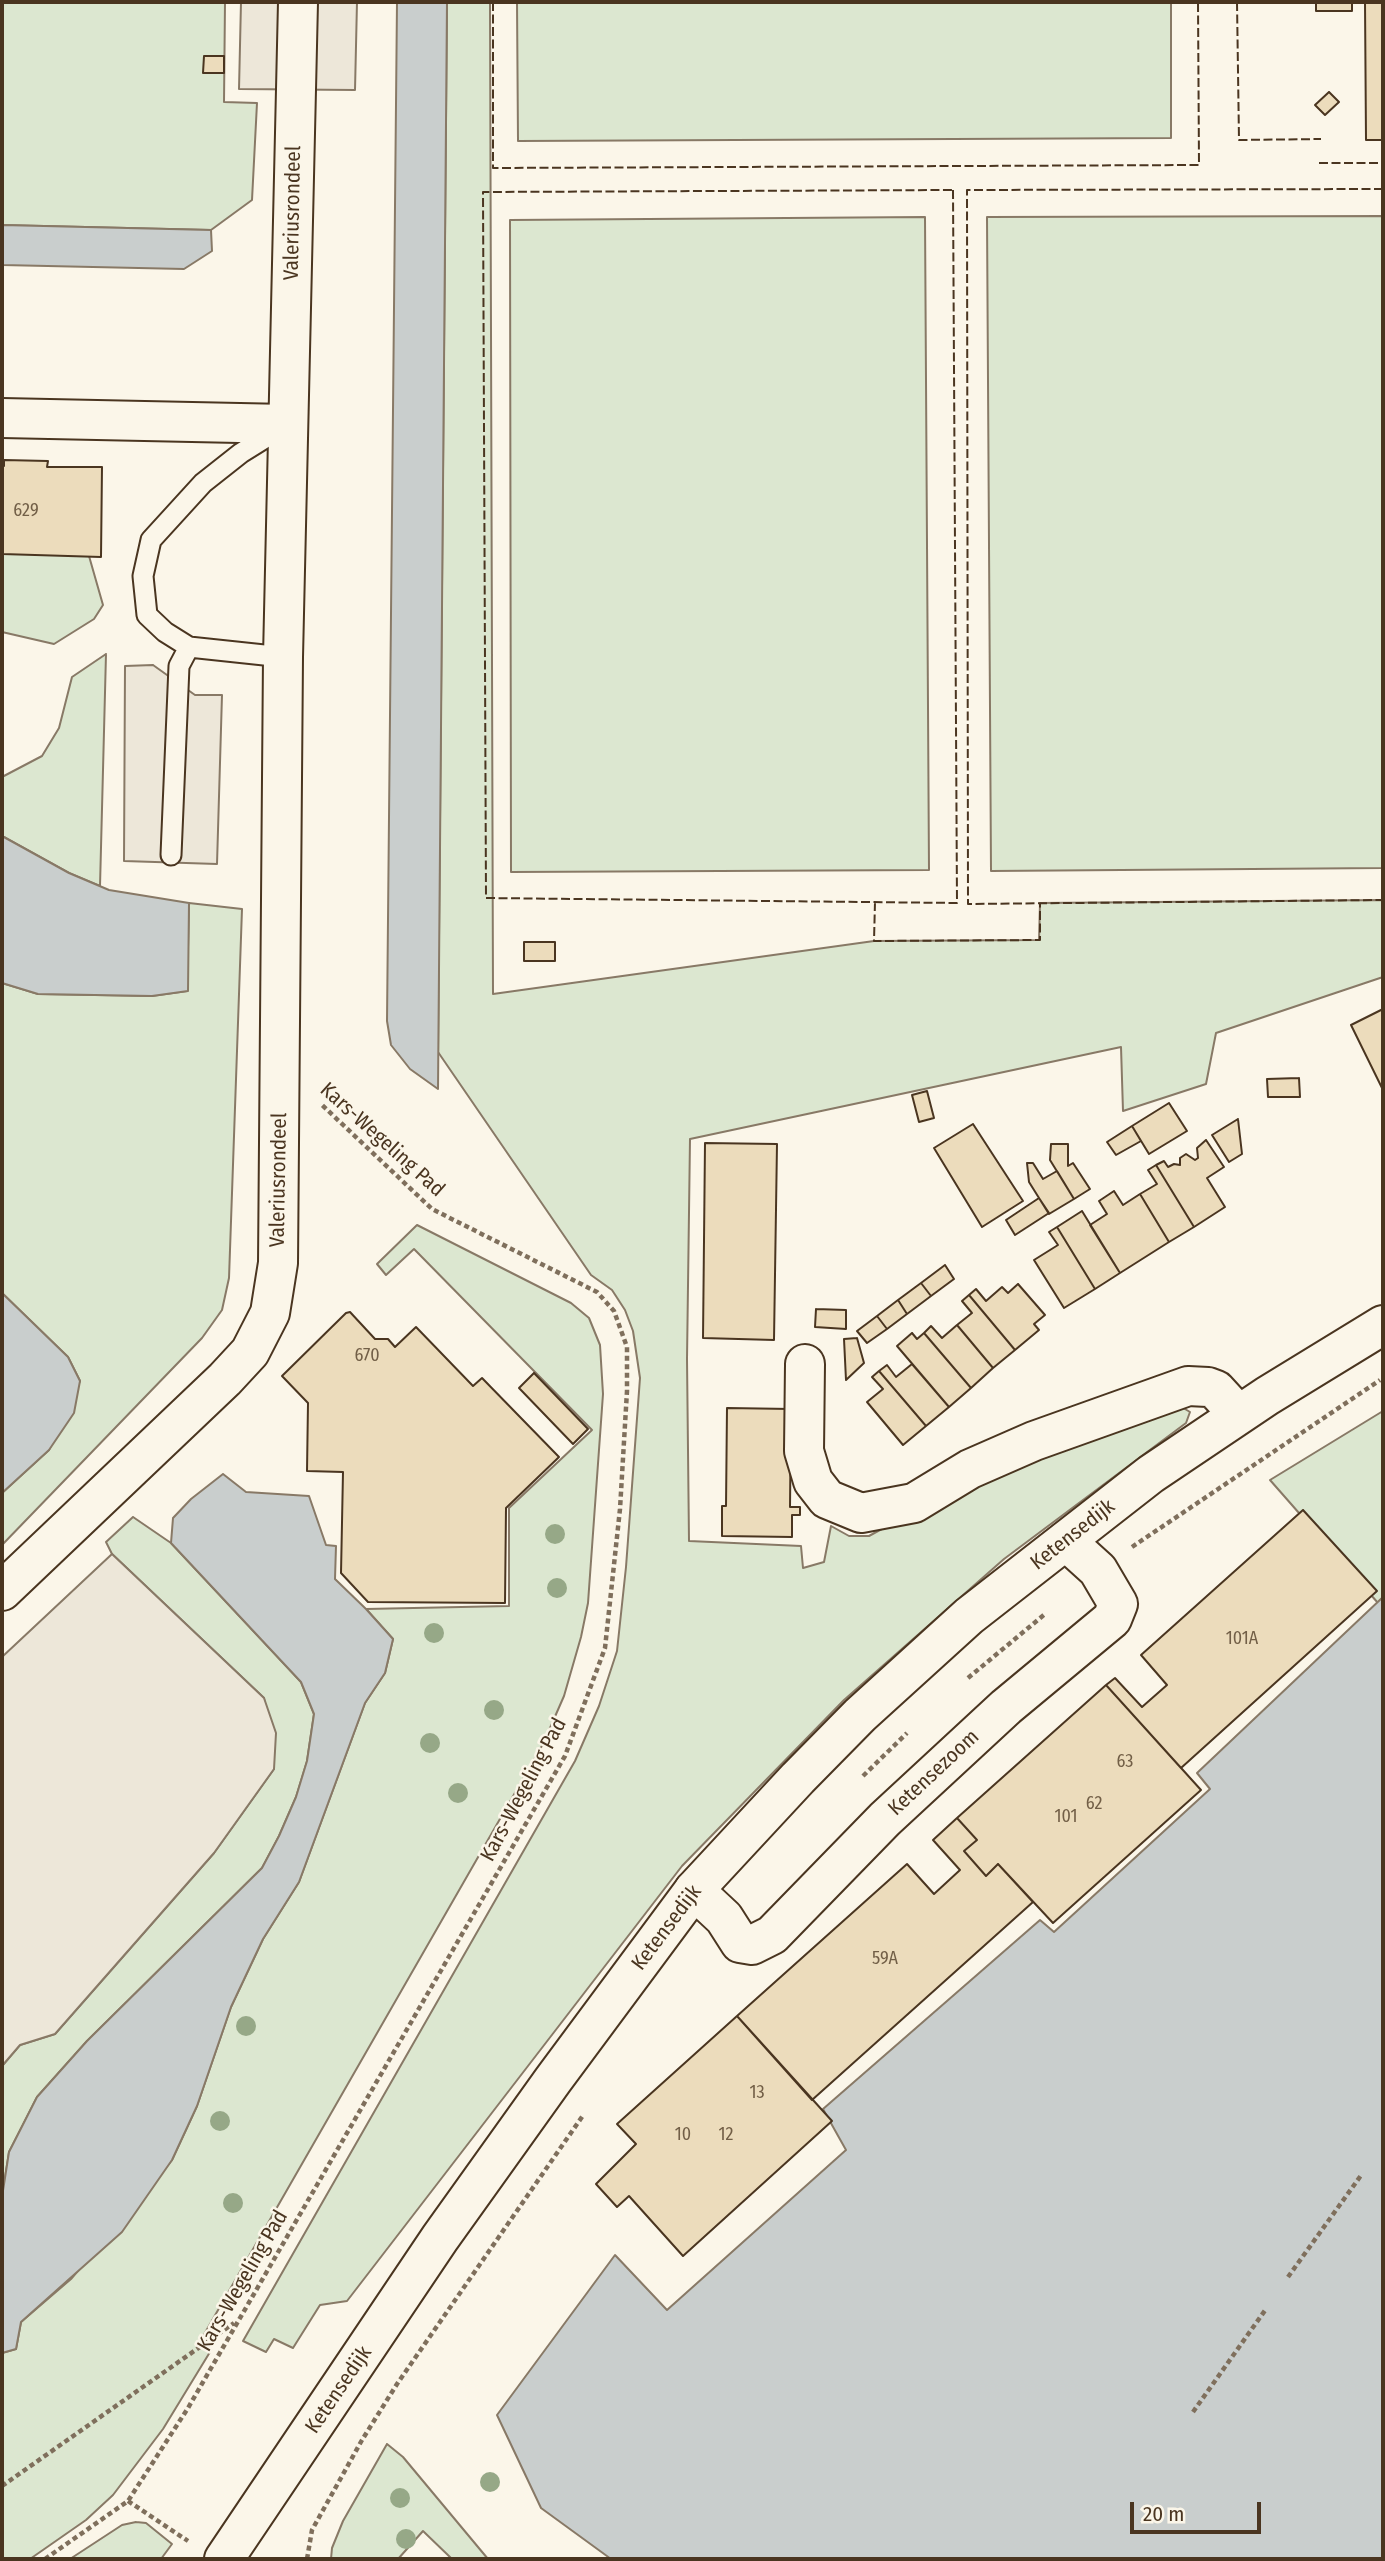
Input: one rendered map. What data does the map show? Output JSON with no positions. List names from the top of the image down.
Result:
{
  "streets": {
    "street": ["Valeriusrondeel", "Ketensedijk", "Ketensezoom"],
    "path": ["Kars-Wegeling Pad"]
  },
  "crossings": [
    ["Valeriusrondeel", "Kars-Wegeling Pad"],
    ["Ketensedijk", "Ketensezoom"]
  ],
  "house_numbers": [
    "629",
    "670",
    "101A",
    "63",
    "62",
    "101",
    "59A",
    "13",
    "10",
    "12"
  ],
  "scale_bar": "20 m"
}
